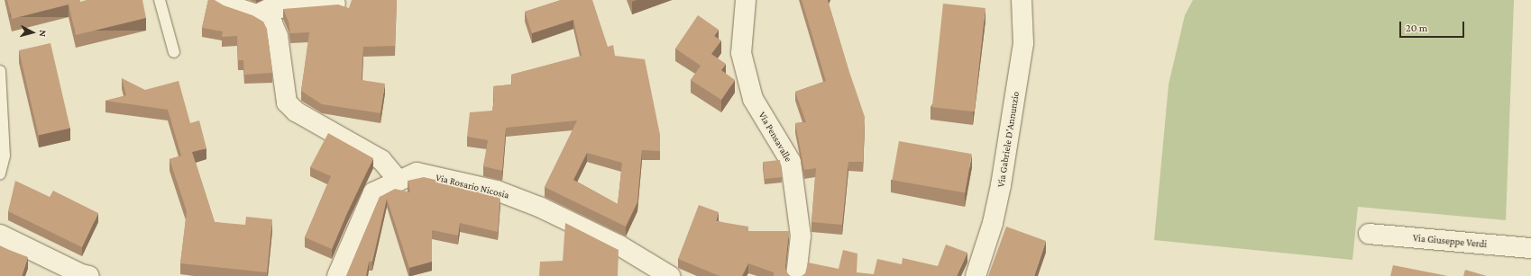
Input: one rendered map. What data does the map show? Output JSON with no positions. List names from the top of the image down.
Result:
{
  "streets": {
    "street": [
      "Via Pensavalle",
      "Via Gabriele D'Annunzio",
      "Via Rosario Nicosia",
      "Via Giuseppe Verdi"
    ]
  },
  "scale_bar": "20 m",
  "north": "right"
}
